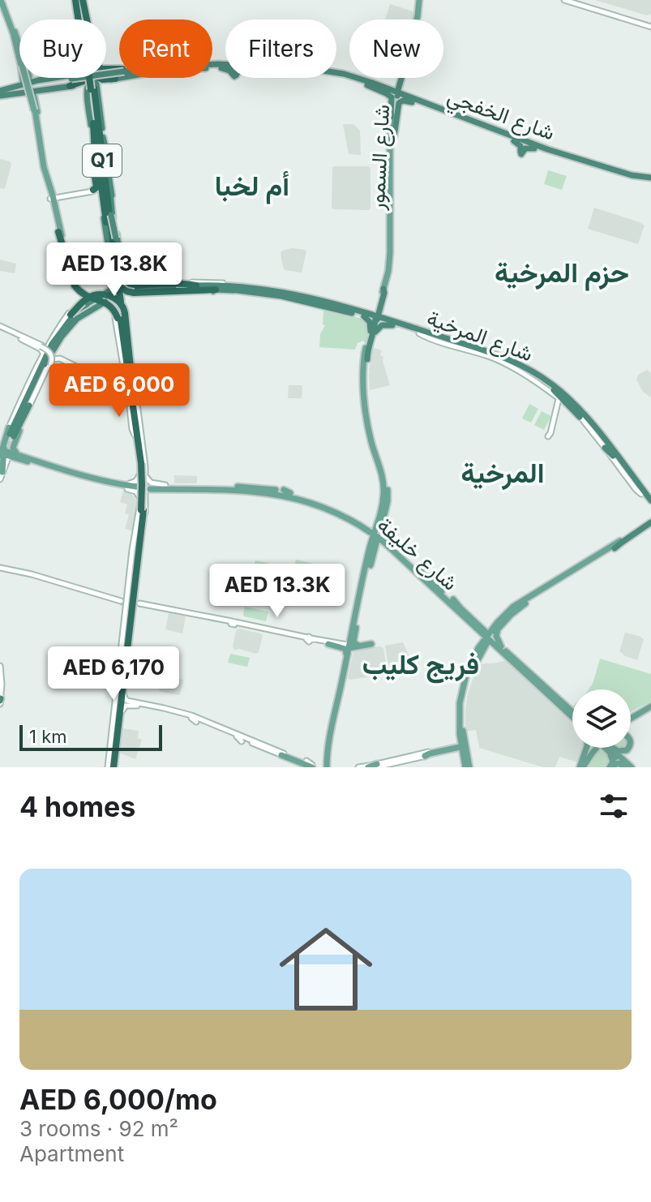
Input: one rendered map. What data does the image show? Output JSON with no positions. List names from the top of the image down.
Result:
{
  "streets": {
    "highway": ["شارع الخفجي", "Q1", "شارع المرخية"],
    "main road": ["شارع السمور", "شارع خليفة"]
  },
  "crossings": [
    ["شارع الخفجي", "شارع السمور"],
    ["شارع السمور", "شارع المرخية"]
  ],
  "districts": [
    "أم لخبا",
    "حزم المرخية",
    "المرخية",
    "فريج كليب"
  ],
  "scale_bar": "1 km",
  "page": {
    "chip": [
      "Buy",
      "Rent",
      "Filters",
      "New"
    ],
    "price": [
      "AED 13.8K",
      "AED 6,000",
      "AED 13.3K",
      "AED 6,170"
    ],
    "scale": "1 km",
    "heading": "4 homes",
    "list": [
      {
        "name": "AED 6,000/mo",
        "note": "3 rooms · 92 m² · Apartment"
      }
    ]
  }
}
